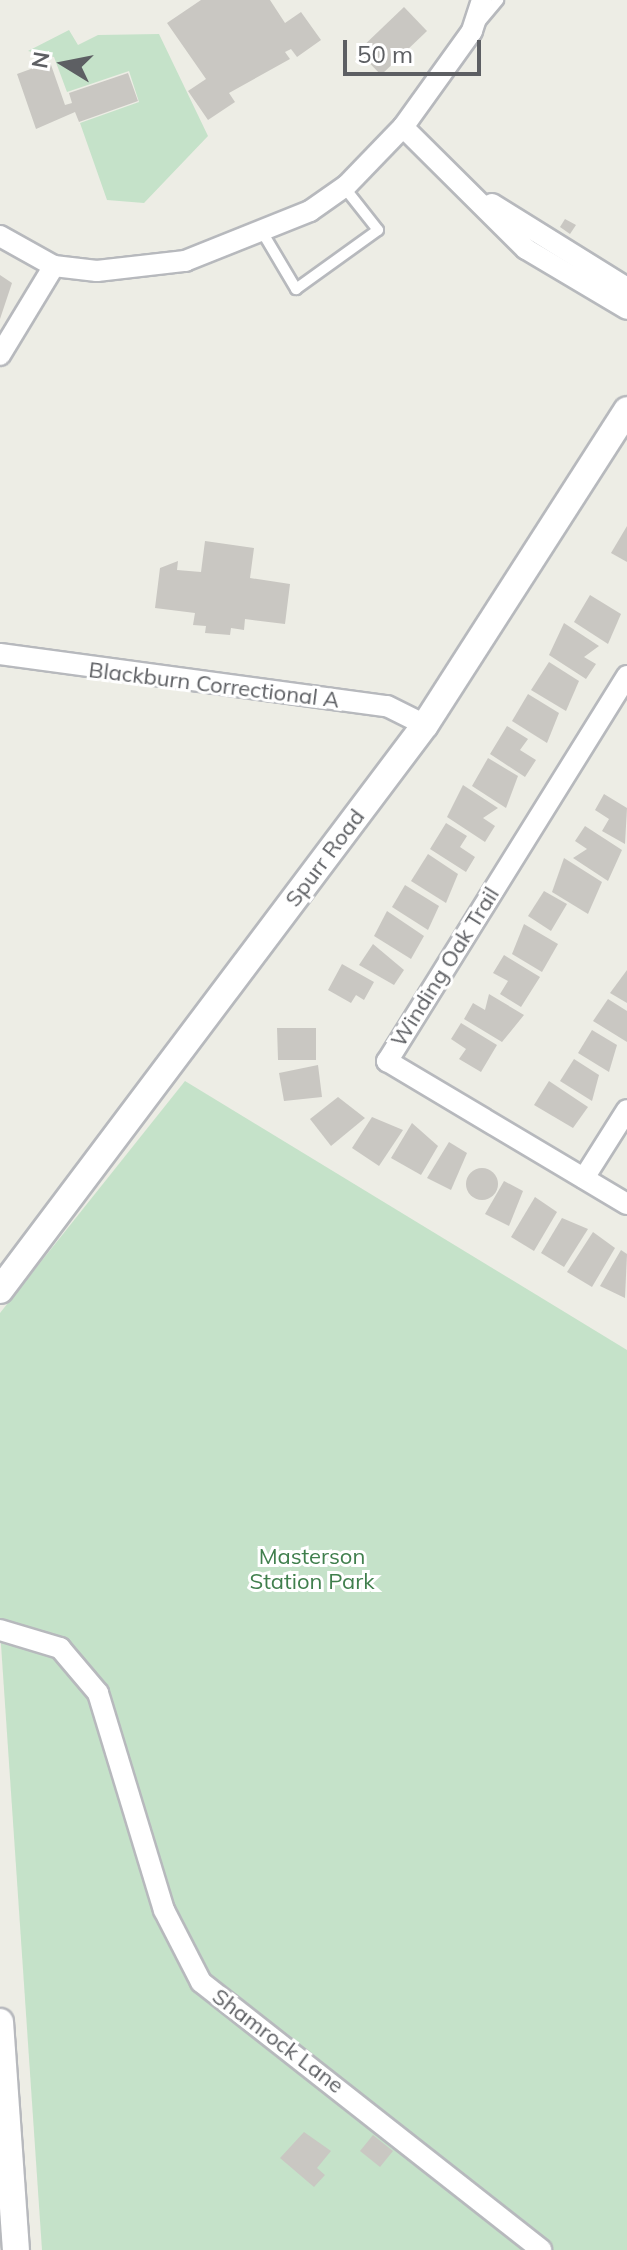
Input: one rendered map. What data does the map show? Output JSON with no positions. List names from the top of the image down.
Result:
{
  "streets": {
    "street": [
      "Blackburn Correctional A",
      "Spurr Road",
      "Winding Oak Trail",
      "Shamrock Lane"
    ]
  },
  "crossings": [
    ["Blackburn Correctional A", "Spurr Road"]
  ],
  "parks": ["Masterson Station Park"],
  "scale_bar": "50 m",
  "north": "left"
}
